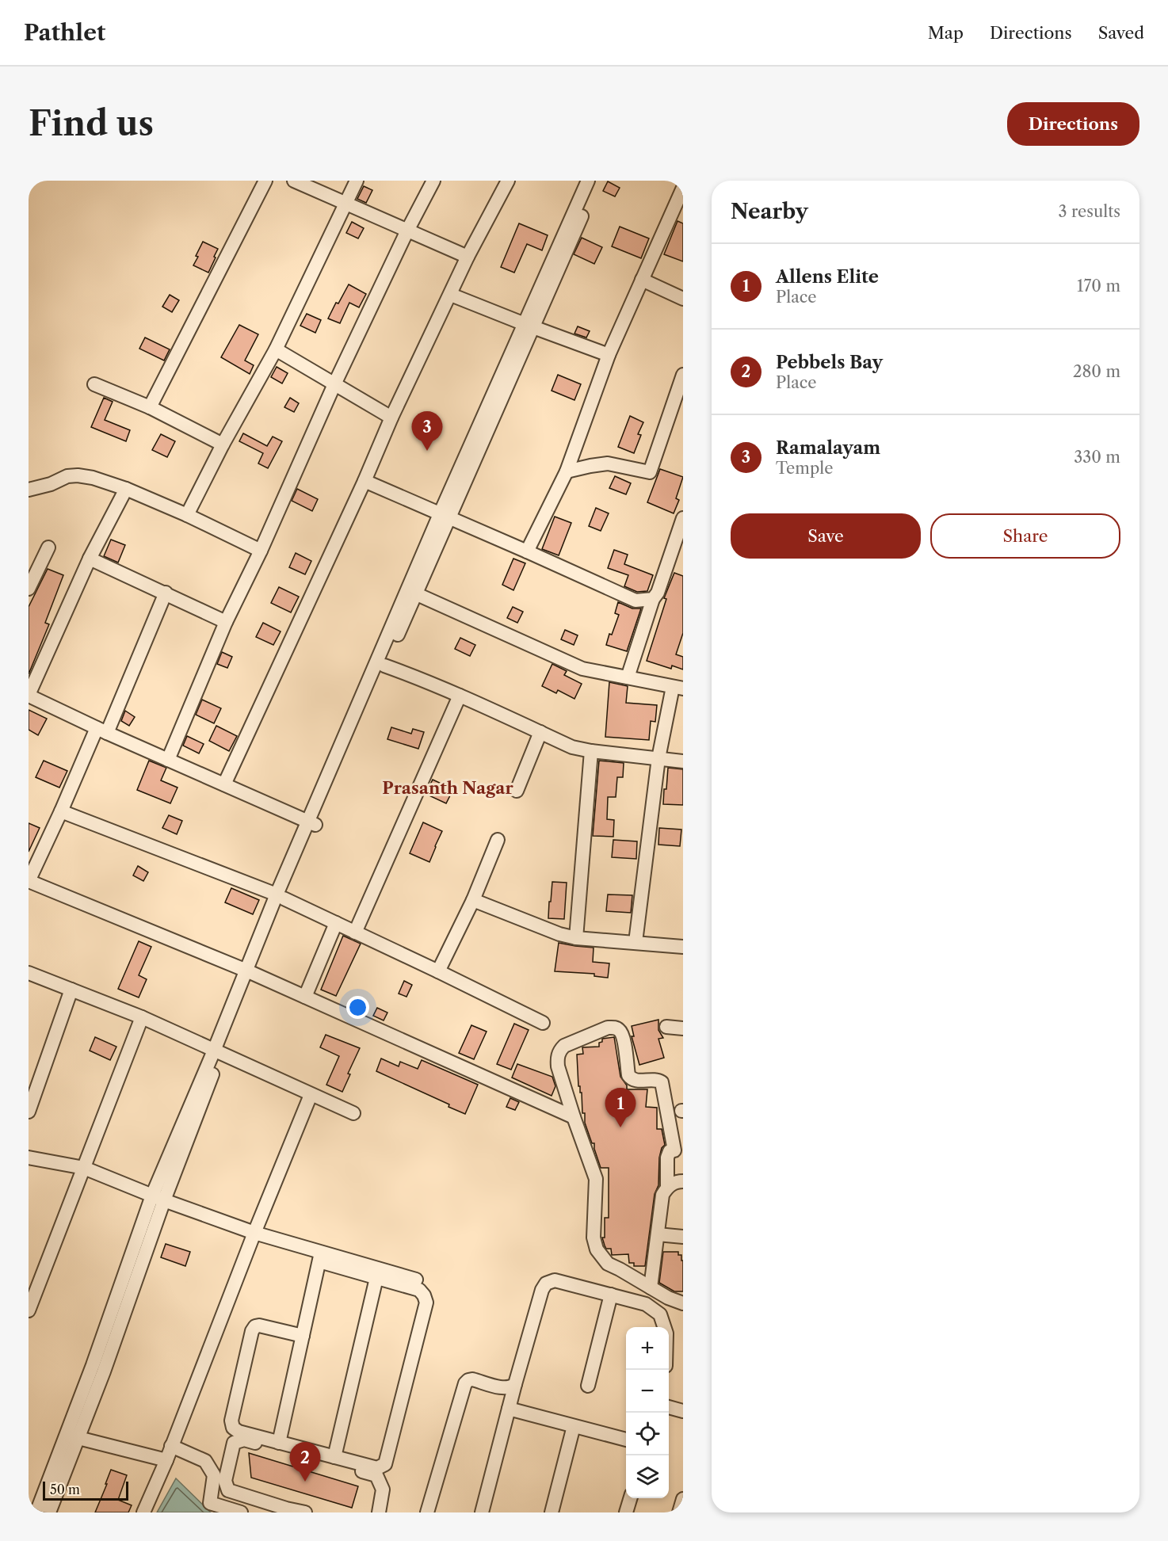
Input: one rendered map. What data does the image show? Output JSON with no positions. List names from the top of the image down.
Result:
{
  "districts": ["Prasanth Nagar"],
  "scale_bar": "50 m",
  "page": {
    "header": "Pathlet",
    "nav": ["Map", "Directions", "Saved"],
    "buttons": [
      "Directions",
      ["Save", "Share"]
    ],
    "title": "Find us",
    "heading": ["Nearby", "3 results"],
    "list": [
      {
        "mark": "1",
        "name": "Allens Elite",
        "note": "Place",
        "value": "170 m"
      },
      {
        "mark": "2",
        "name": "Pebbels Bay",
        "note": "Place",
        "value": "280 m"
      },
      {
        "mark": "3",
        "name": "Ramalayam",
        "note": "Temple",
        "value": "330 m"
      }
    ],
    "pins": ["3", "1", "2"],
    "map_buttons": ["+", "−"],
    "scale": "50 m"
  }
}
